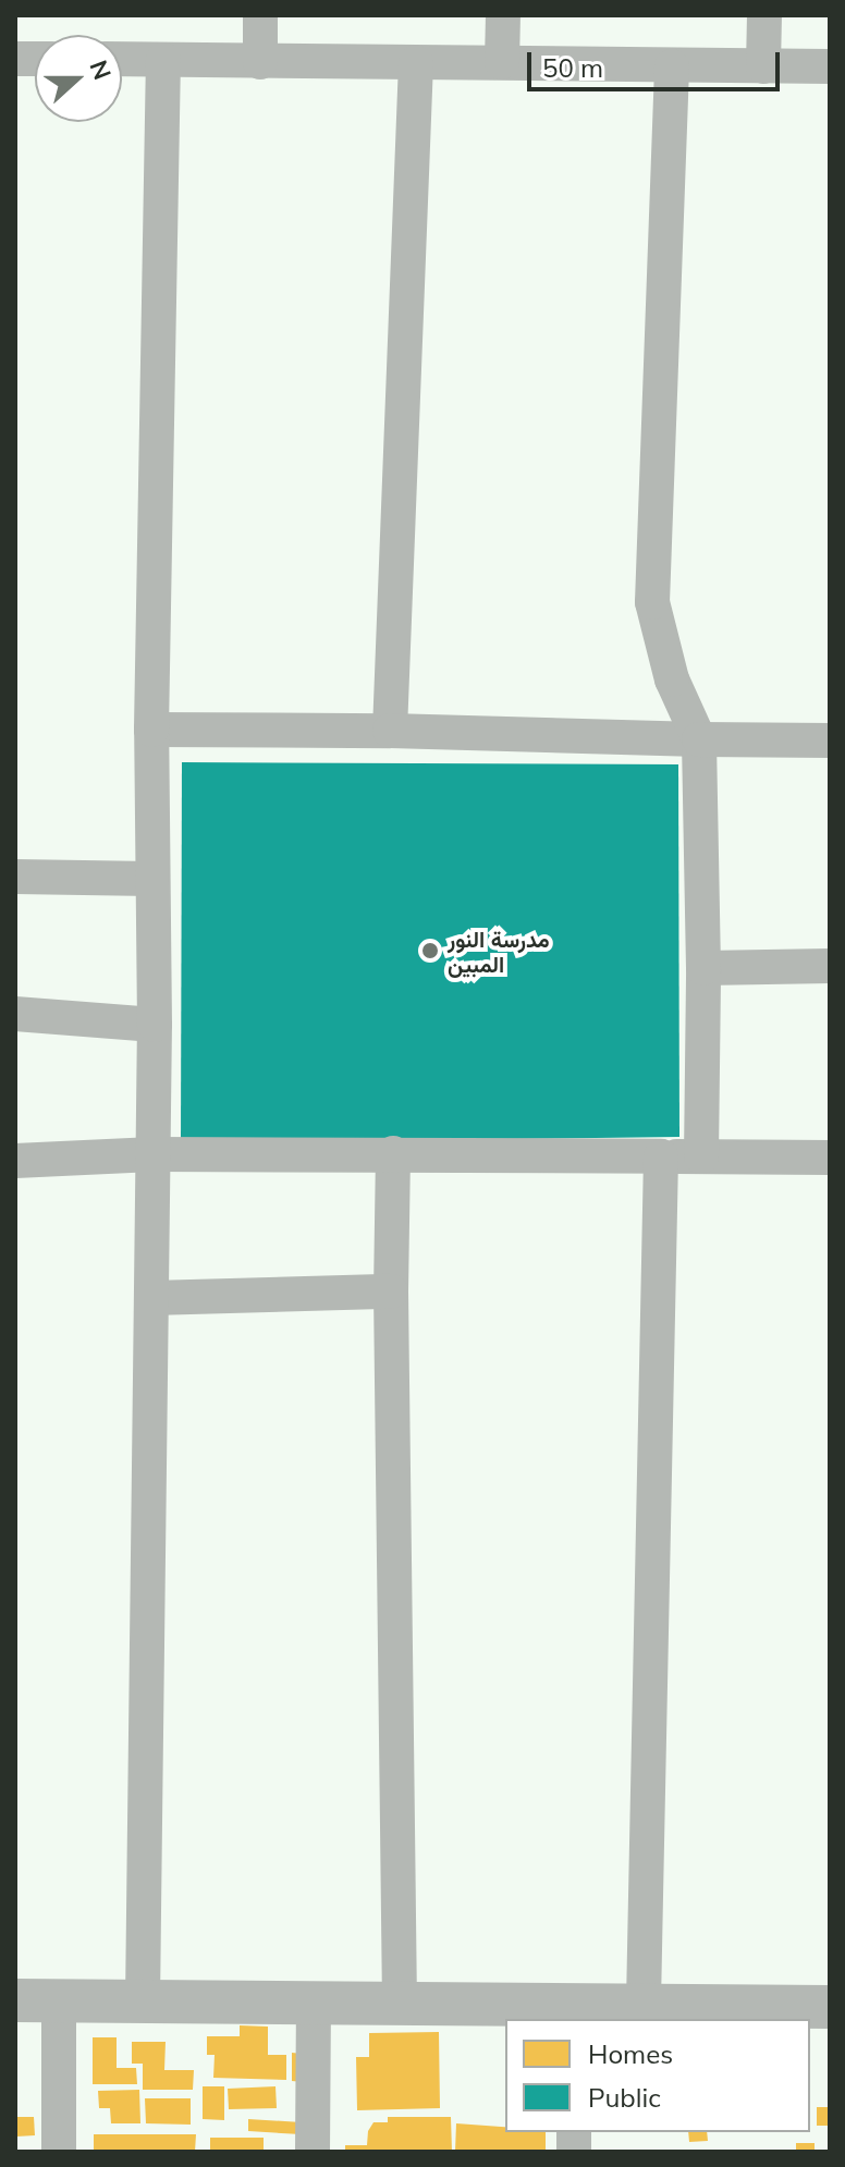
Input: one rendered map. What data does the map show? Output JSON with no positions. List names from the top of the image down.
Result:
{
  "places": ["مدرسة النور المبين"],
  "legend": ["Homes", "Public"],
  "scale_bar": "50 m",
  "north": "right"
}
